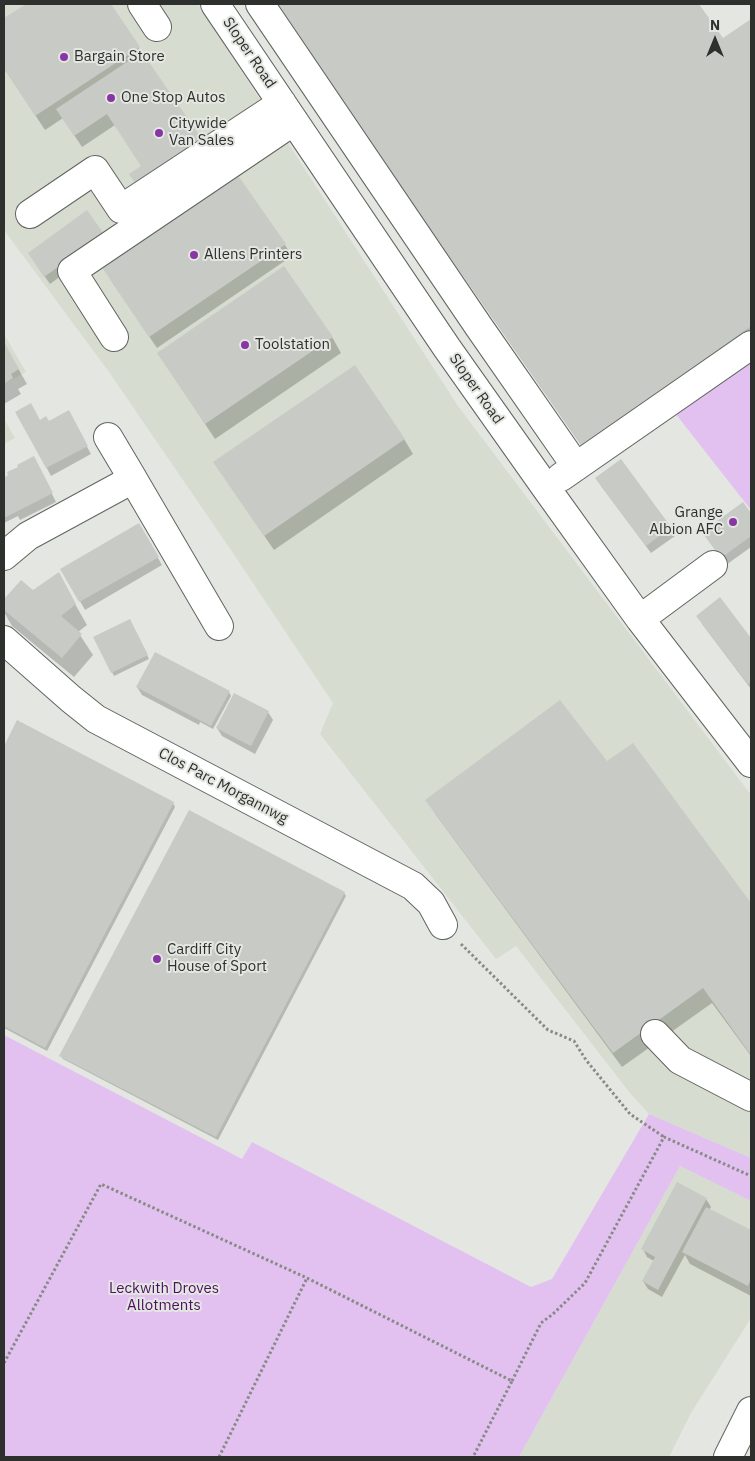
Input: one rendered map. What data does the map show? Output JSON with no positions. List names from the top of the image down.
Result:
{
  "streets": {
    "street": ["Sloper Road", "Clos Parc Morgannwg"]
  },
  "parks": ["Leckwith Droves Allotments"],
  "places": [
    "Bargain Store",
    "One Stop Autos",
    "Citywide Van Sales",
    "Allens Printers",
    "Toolstation",
    "Grange Albion AFC",
    "Cardiff City House of Sport"
  ],
  "north": "top"
}
